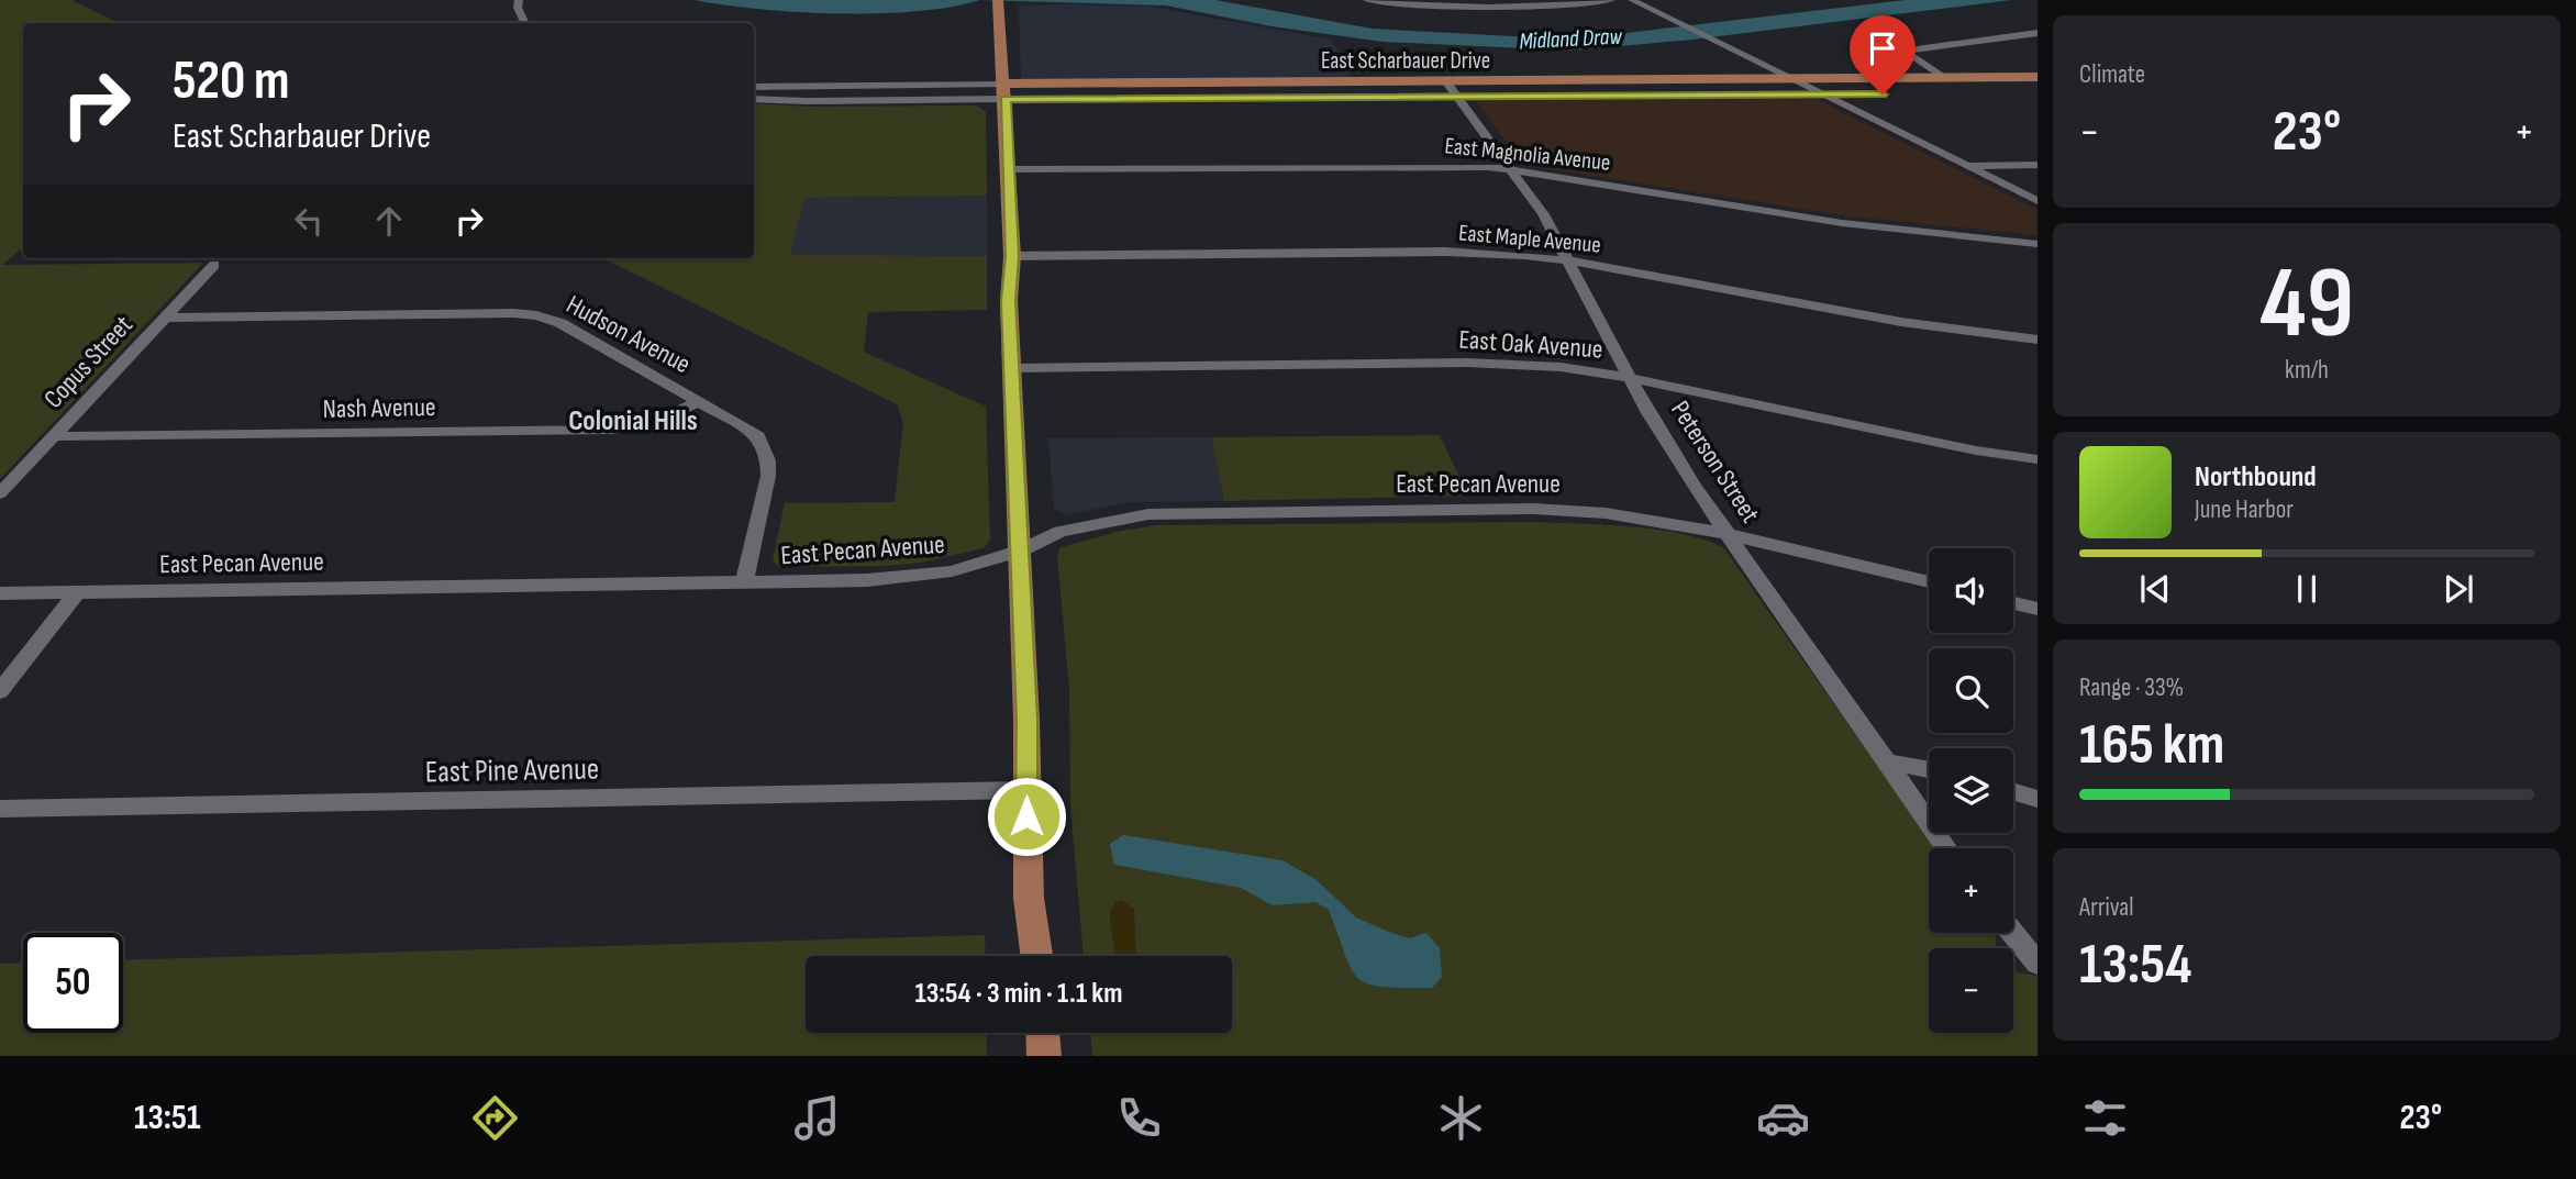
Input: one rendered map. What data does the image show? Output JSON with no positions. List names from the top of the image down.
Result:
{
  "streets": {
    "main road": ["East Scharbauer Drive"],
    "street": [
      "East Magnolia Avenue",
      "East Maple Avenue",
      "Hudson Avenue",
      "East Oak Avenue",
      "Copus Street",
      "Nash Avenue",
      "Peterson Street",
      "East Pecan Avenue",
      "East Pine Avenue"
    ]
  },
  "crossings": [
    ["East Scharbauer Drive", "Peterson Street"],
    ["East Magnolia Avenue", "Peterson Street"],
    ["East Maple Avenue", "Peterson Street"],
    ["Hudson Avenue", "Copus Street"],
    ["Hudson Avenue", "Nash Avenue"],
    ["Hudson Avenue", "East Pecan Avenue"],
    ["East Oak Avenue", "Peterson Street"],
    ["Copus Street", "Nash Avenue"],
    ["Peterson Street", "East Pecan Avenue"]
  ],
  "districts": ["Colonial Hills"],
  "water": ["Midland Draw"],
  "page": {
    "tile": [
      "Climate",
      ["49", "km/h"],
      ["Range · 33%", "165 km"],
      ["Arrival", "13:54"]
    ],
    "turn": ["520 m", "East Scharbauer Drive"],
    "heat": ["−", "23°", "+"],
    "song": ["Northbound", "June Harbor"],
    "map_buttons": ["+", "−"],
    "limit": "50",
    "trip": "13:54 · 3 min · 1.1 km",
    "tabs": ["13:51", "23°"]
  }
}
